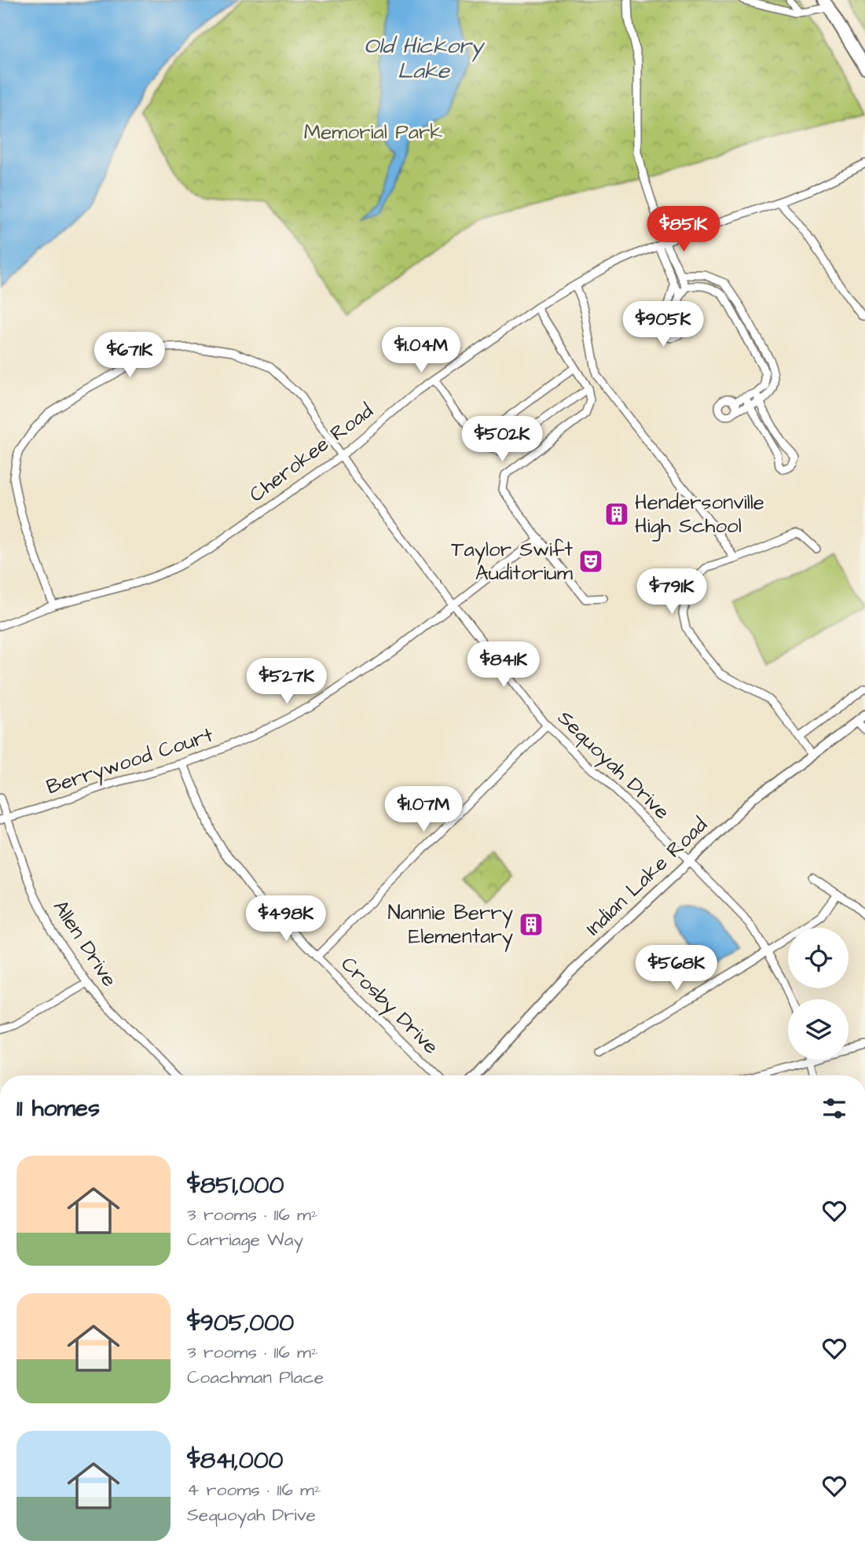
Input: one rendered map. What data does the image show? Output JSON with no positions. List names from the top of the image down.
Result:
{
  "streets": {
    "street": [
      "Cherokee Road",
      "Berrywood Court",
      "Sequoyah Drive",
      "Indian Lake Road",
      "Allen Drive",
      "Crosby Drive"
    ]
  },
  "crossings": [
    ["Cherokee Road", "Sequoyah Drive"],
    ["Berrywood Court", "Sequoyah Drive"],
    ["Berrywood Court", "Allen Drive"],
    ["Berrywood Court", "Crosby Drive"],
    ["Sequoyah Drive", "Indian Lake Road"]
  ],
  "water": ["Old Hickory Lake"],
  "parks": ["Memorial Park"],
  "places": {
    "building": ["Hendersonville High School", "Nannie Berry Elementary"],
    "theatre": ["Taylor Swift Auditorium"]
  },
  "page": {
    "price": [
      "$851K",
      "$905K",
      "$1.04M",
      "$671K",
      "$502K",
      "$791K",
      "$841K",
      "$527K",
      "$1.07M",
      "$498K",
      "$568K"
    ],
    "heading": "11 homes",
    "list": [
      {
        "name": "$851,000",
        "note": "3 rooms · 116 m² · Carriage Way"
      },
      {
        "name": "$905,000",
        "note": "3 rooms · 116 m² · Coachman Place"
      },
      {
        "name": "$841,000",
        "note": "4 rooms · 116 m² · Sequoyah Drive"
      }
    ]
  }
}
